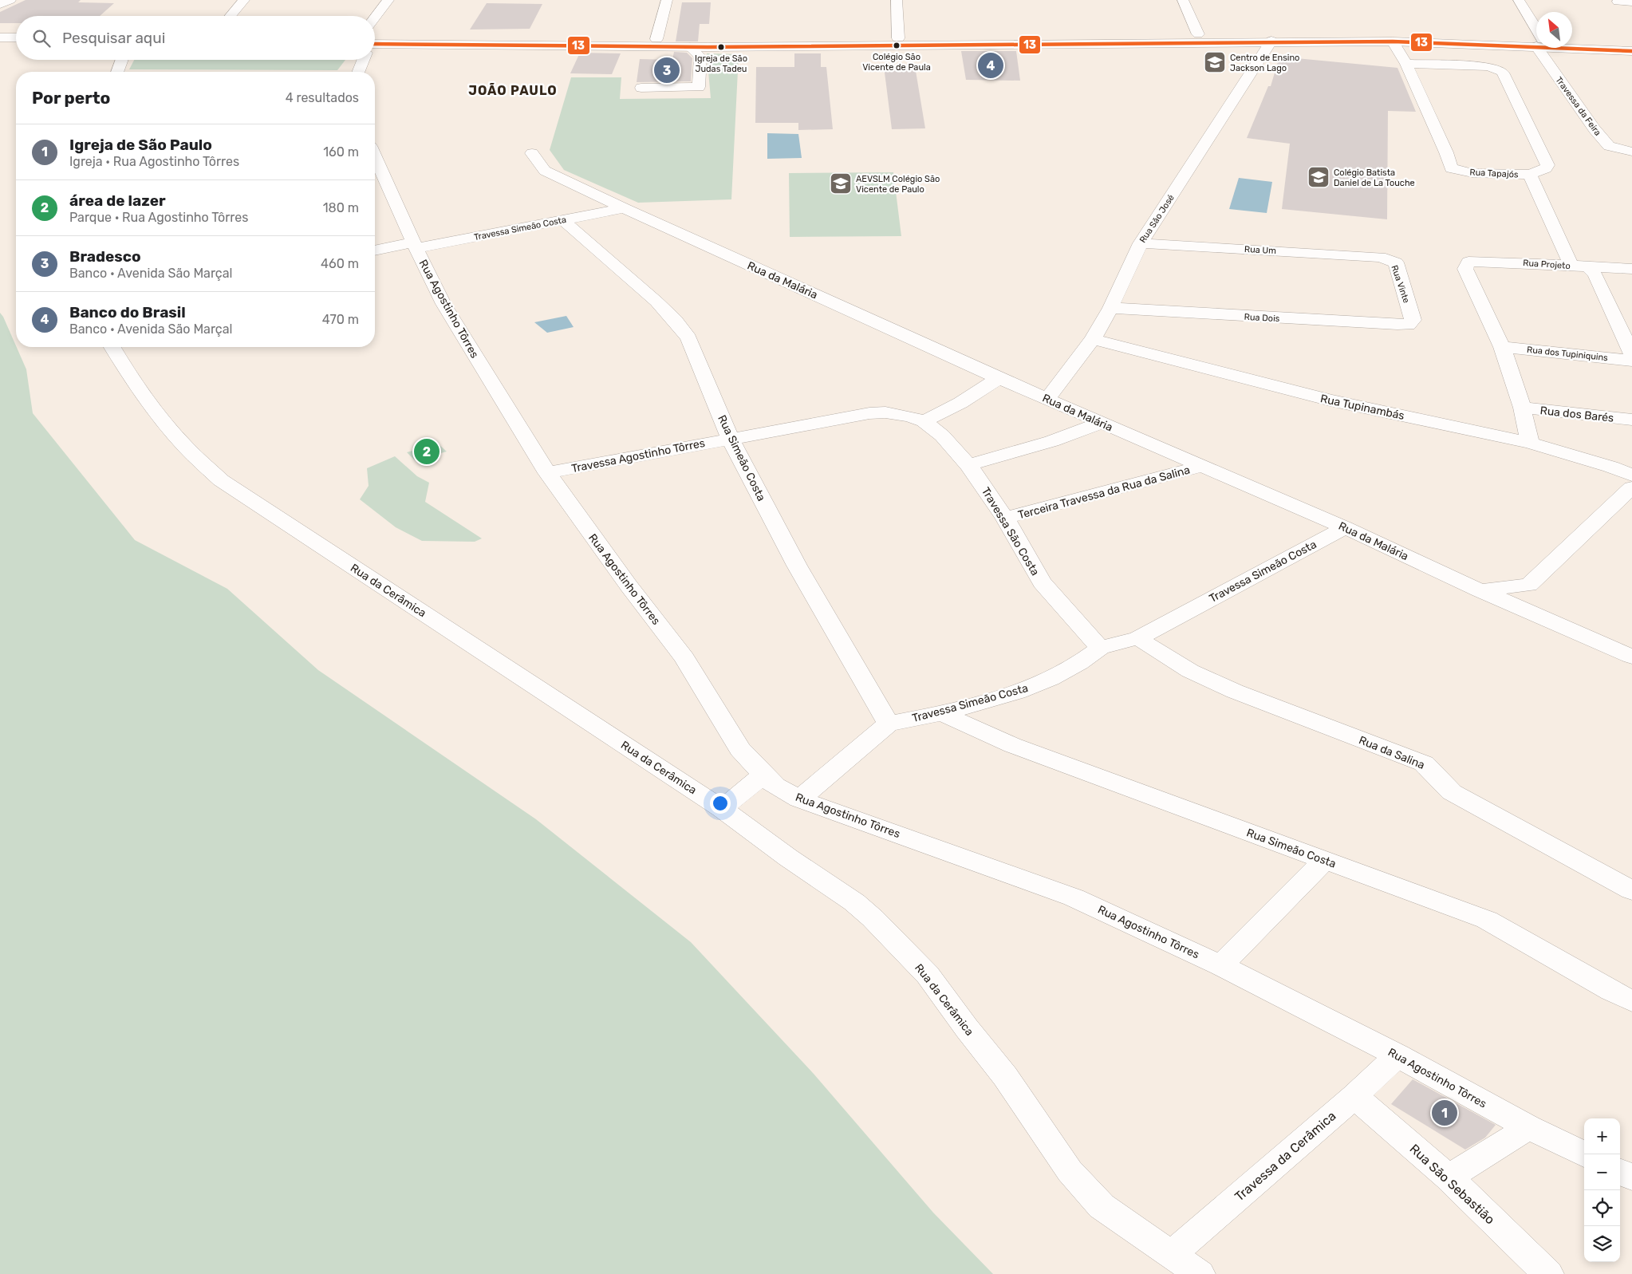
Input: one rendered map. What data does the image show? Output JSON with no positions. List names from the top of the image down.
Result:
{
  "streets": {
    "street": [
      "Travessa da Feira",
      "Rua Tapajós",
      "Rua São José",
      "Travessa Simeão Costa",
      "Rua Um",
      "Rua Projeto",
      "Rua da Malária",
      "Rua Vinte",
      "Rua Agostinho Tôrres",
      "Rua Dois",
      "Rua dos Tupiniquins",
      "Rua Tupinambás",
      "Rua dos Barés",
      "Travessa Agostinho Tôrres",
      "Rua Simeão Costa",
      "Terceira Travessa da Rua da Salina",
      "Travessa São Costa",
      "Rua da Cerâmica",
      "Rua da Salina",
      "Travessa da Cerâmica",
      "Rua São Sebastião"
    ]
  },
  "crossings": [
    ["Rua Tapajós", "Rua Projeto"],
    ["Rua São José", "Rua Um"],
    ["Rua São José", "Rua da Malária"],
    ["Rua São José", "Rua Dois"],
    ["Rua São José", "Rua Tupinambás"],
    ["Travessa Simeão Costa", "Rua da Malária"],
    ["Travessa Simeão Costa", "Rua Agostinho Tôrres"],
    ["Travessa Simeão Costa", "Rua Simeão Costa"],
    ["Travessa Simeão Costa", "Travessa São Costa"],
    ["Travessa Simeão Costa", "Rua da Salina"],
    ["Rua Um", "Rua Vinte"],
    ["Rua Projeto", "Rua dos Tupiniquins"],
    ["Rua da Malária", "Terceira Travessa da Rua da Salina"],
    ["Rua Vinte", "Rua Dois"],
    ["Rua Agostinho Tôrres", "Travessa Agostinho Tôrres"],
    ["Rua Agostinho Tôrres", "Travessa da Cerâmica"],
    ["Travessa Agostinho Tôrres", "Rua Simeão Costa"],
    ["Travessa Agostinho Tôrres", "Travessa São Costa"],
    ["Rua Simeão Costa", "Travessa São Costa"],
    ["Terceira Travessa da Rua da Salina", "Travessa São Costa"],
    ["Rua da Cerâmica", "Travessa da Cerâmica"],
    ["Travessa da Cerâmica", "Rua São Sebastião"]
  ],
  "districts": ["JOÃO PAULO"],
  "places": {
    "other": ["Colégio São Vicente de Paula", "Igreja de São Judas Tadeu"],
    "school or university": ["Centro de Ensino Jackson Lago", "Colégio Batista Daniel de La Touche", "AEVSLM Colégio São Vicente de Paulo"]
  },
  "lines": ["transit line 13"],
  "north": "top left",
  "page": {
    "search": "Pesquisar aqui",
    "pins": [
      "4",
      "3",
      "2",
      "1"
    ],
    "heading": ["Por perto", "4 resultados"],
    "list": [
      {
        "mark": "1",
        "name": "Igreja de São Paulo",
        "note": "Igreja · Rua Agostinho Tôrres",
        "value": "160 m"
      },
      {
        "mark": "2",
        "name": "área de lazer",
        "note": "Parque · Rua Agostinho Tôrres",
        "value": "180 m"
      },
      {
        "mark": "3",
        "name": "Bradesco",
        "note": "Banco · Avenida São Marçal",
        "value": "460 m"
      },
      {
        "mark": "4",
        "name": "Banco do Brasil",
        "note": "Banco · Avenida São Marçal",
        "value": "470 m"
      }
    ],
    "map_buttons": ["+", "−"]
  }
}
